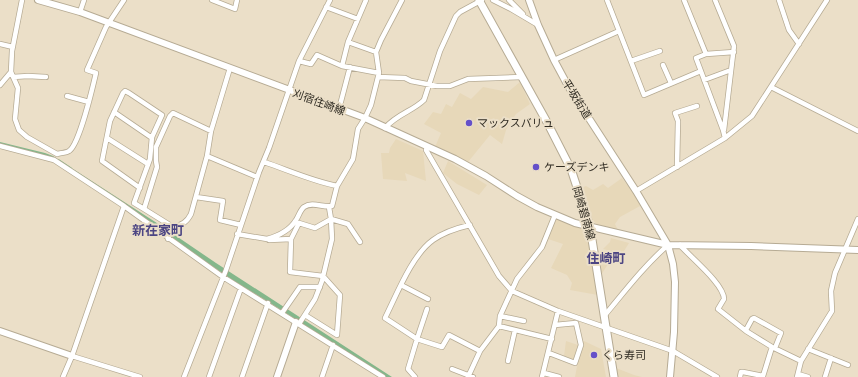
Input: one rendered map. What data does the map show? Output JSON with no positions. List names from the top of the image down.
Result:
{
  "streets": {
    "main road": ["岡崎碧南線"],
    "street": ["平坂街道", "刈宿住崎線"]
  },
  "crossings": [
    ["平坂街道", "刈宿住崎線"],
    ["刈宿住崎線", "岡崎碧南線"]
  ],
  "districts": ["新在家町", "住崎町"],
  "places": ["マックスバリュ", "ケーズデンキ", "くら寿司"]
}
